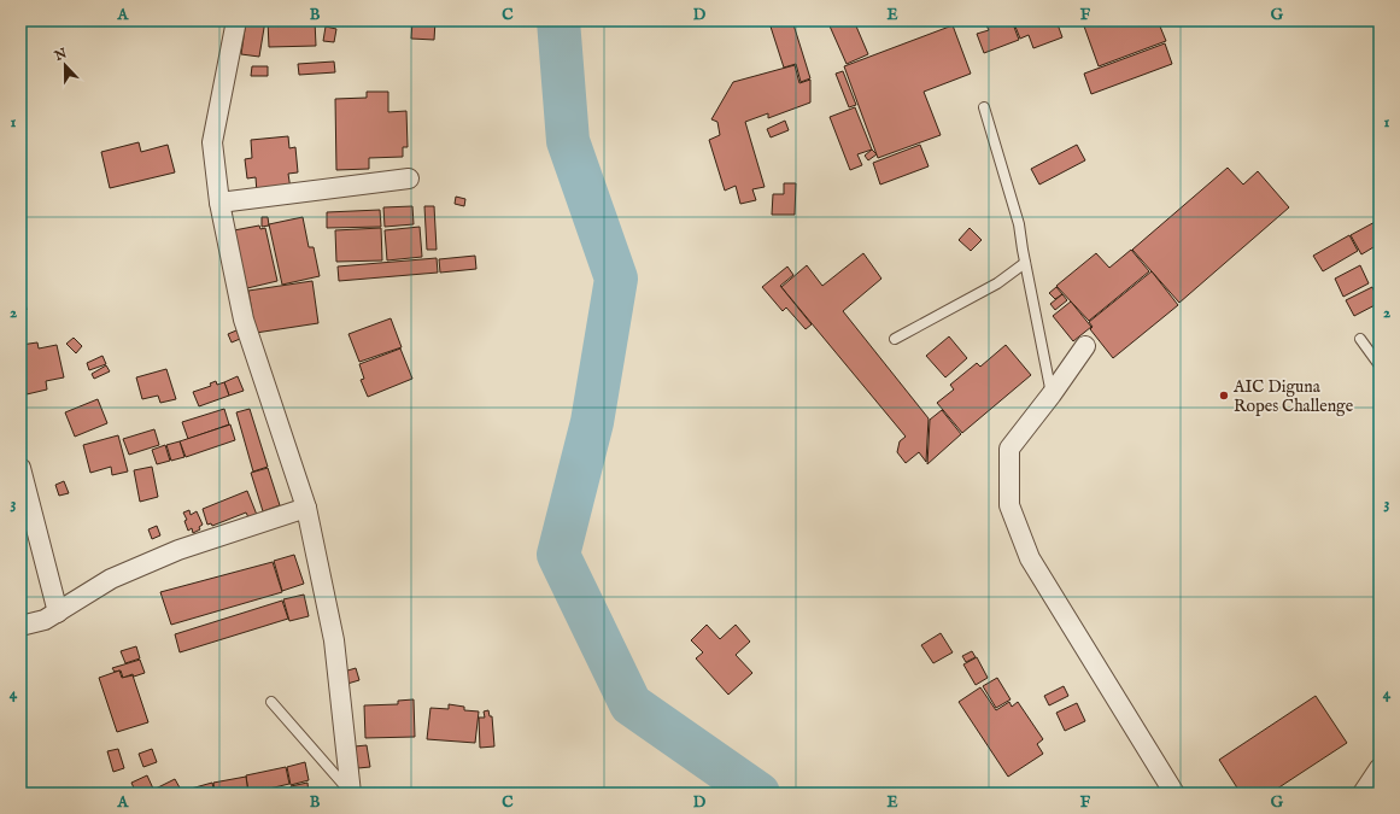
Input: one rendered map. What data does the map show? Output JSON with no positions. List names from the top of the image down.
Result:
{
  "places": ["AIC Diguna Ropes Challenge"],
  "north": "top",
  "grid": {
    "columns": [
      "A",
      "B",
      "C",
      "D",
      "E",
      "F",
      "G"
    ],
    "rows": [
      "1",
      "2",
      "3",
      "4"
    ]
  }
}
